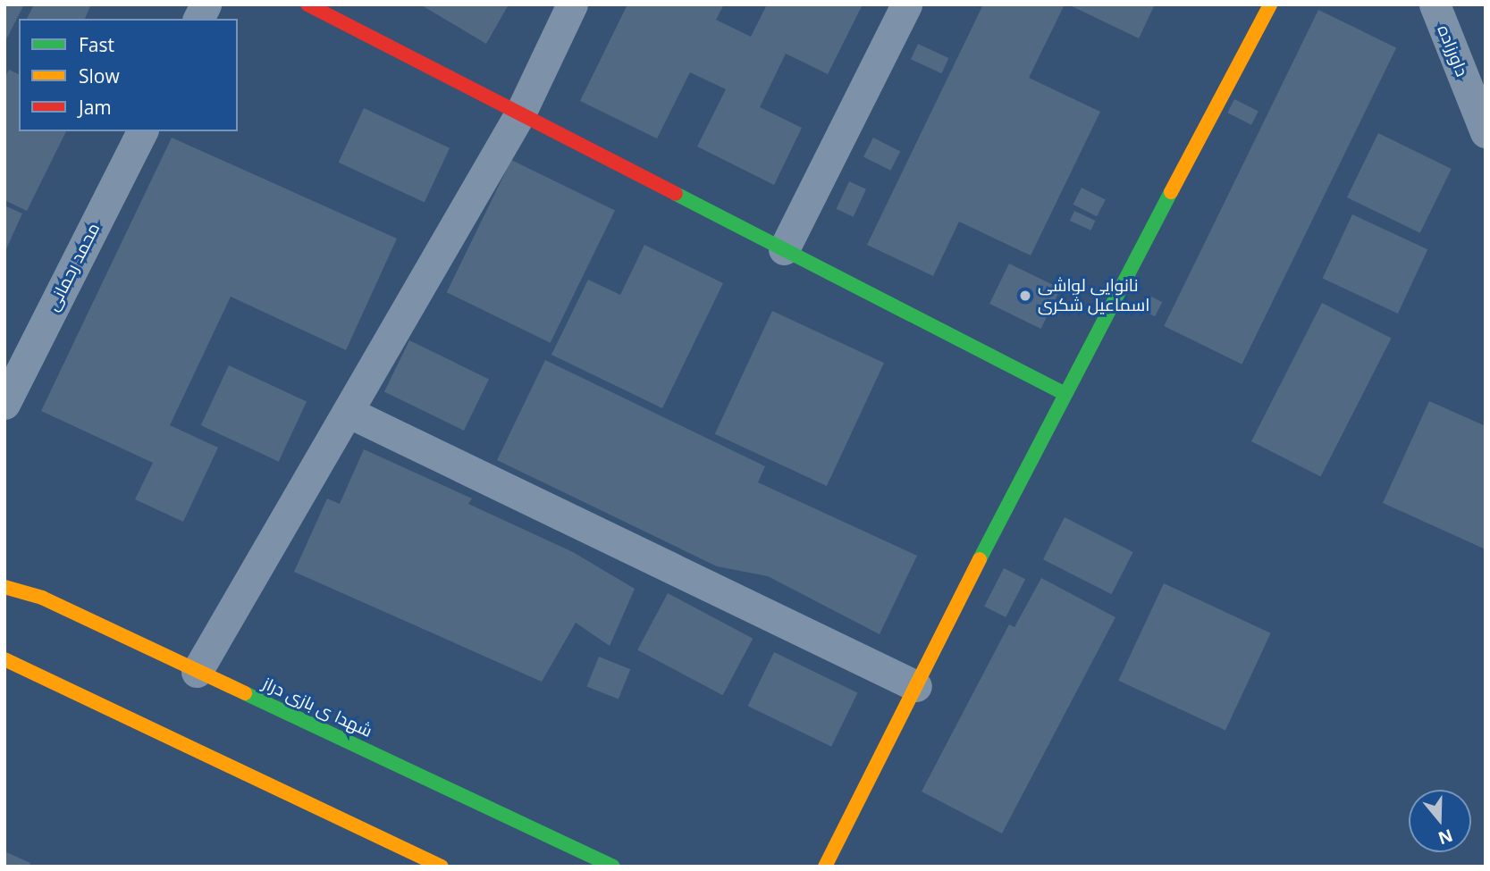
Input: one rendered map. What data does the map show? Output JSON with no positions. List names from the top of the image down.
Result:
{
  "streets": {
    "street": ["داورزاده", "محمد رحمانی", "شهدا ی بازی دراز"]
  },
  "places": ["نانوایی لواشی اسماعیل شکری"],
  "legend": ["Fast", "Slow", "Jam"],
  "north": "bottom"
}
